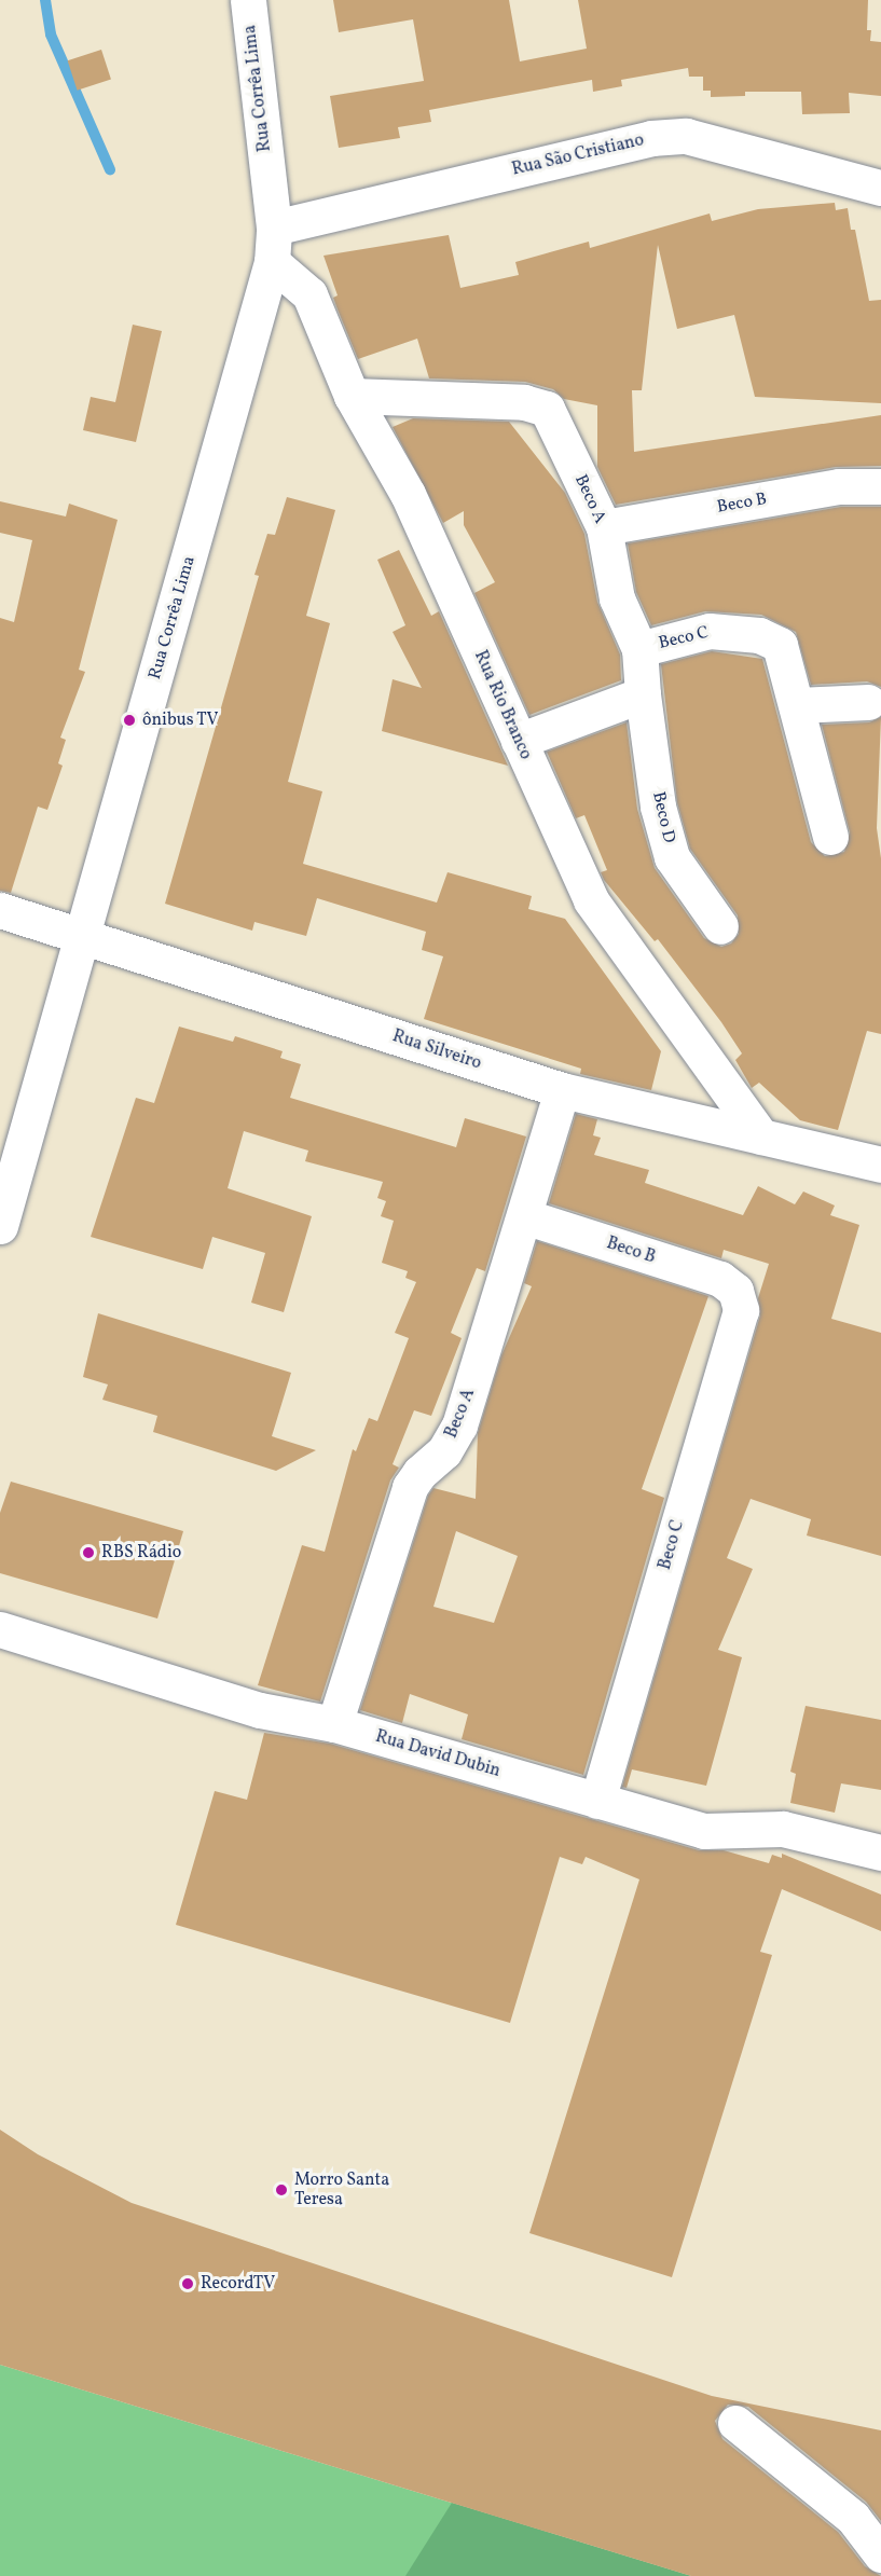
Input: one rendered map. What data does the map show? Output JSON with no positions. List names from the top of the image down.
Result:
{
  "streets": {
    "street": [
      "Rua Corrêa Lima",
      "Rua São Cristiano",
      "Beco A",
      "Beco B",
      "Beco C",
      "Rua Rio Branco",
      "Beco D",
      "Rua Silveiro",
      "Rua David Dubin"
    ]
  },
  "crossings": [
    ["Rua Corrêa Lima", "Rua São Cristiano"],
    ["Rua Corrêa Lima", "Rua Rio Branco"],
    ["Rua Corrêa Lima", "Rua Silveiro"],
    ["Beco A", "Beco B"],
    ["Beco A", "Beco C"],
    ["Beco A", "Rua Rio Branco"],
    ["Beco A", "Beco D"],
    ["Beco A", "Rua Silveiro"],
    ["Beco A", "Rua David Dubin"],
    ["Beco B", "Beco C"],
    ["Beco C", "Rua David Dubin"],
    ["Rua Rio Branco", "Rua Silveiro"]
  ],
  "places": [
    "ônibus TV",
    "RBS Rádio",
    "Morro Santa Teresa",
    "RecordTV"
  ]
}
